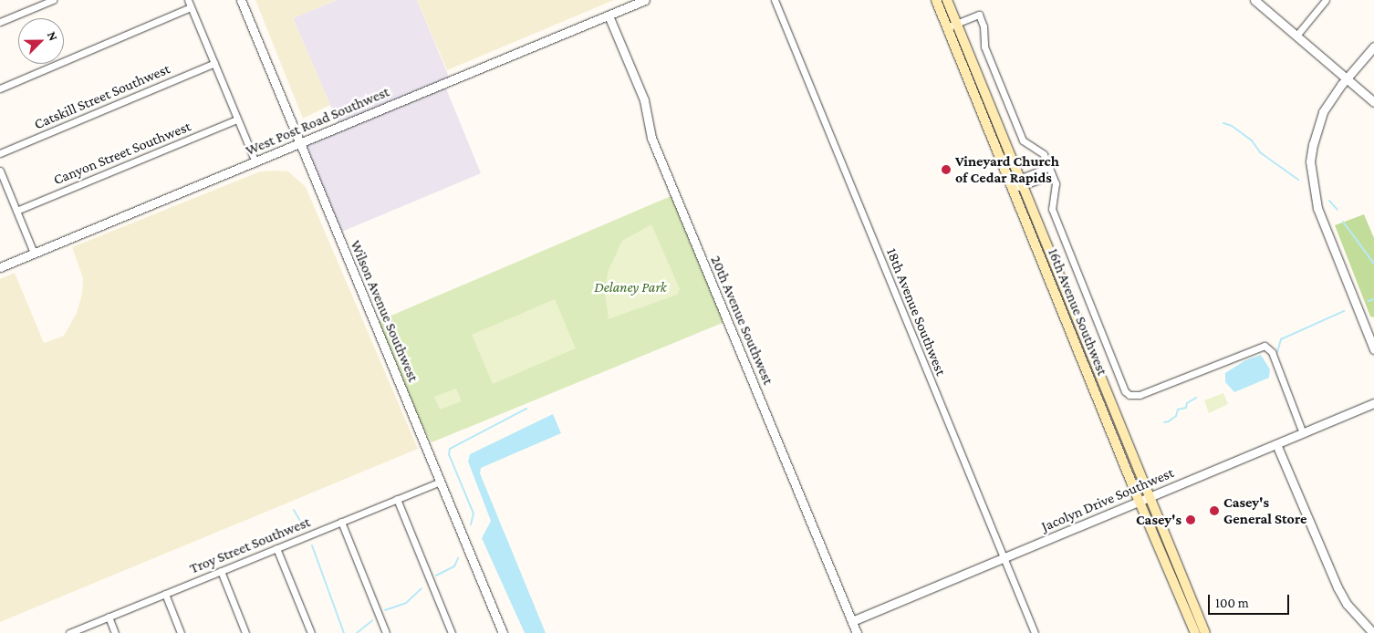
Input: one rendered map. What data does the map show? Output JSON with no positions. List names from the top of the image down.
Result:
{
  "streets": {
    "main road": ["16th Avenue Southwest"],
    "street": [
      "Catskill Street Southwest",
      "West Post Road Southwest",
      "Canyon Street Southwest",
      "Wilson Avenue Southwest",
      "18th Avenue Southwest",
      "20th Avenue Southwest",
      "Jacolyn Drive Southwest",
      "Troy Street Southwest"
    ]
  },
  "crossings": [
    ["West Post Road Southwest", "Wilson Avenue Southwest"],
    ["West Post Road Southwest", "20th Avenue Southwest"],
    ["Wilson Avenue Southwest", "Troy Street Southwest"],
    ["18th Avenue Southwest", "Jacolyn Drive Southwest"],
    ["16th Avenue Southwest", "Jacolyn Drive Southwest"],
    ["20th Avenue Southwest", "Jacolyn Drive Southwest"]
  ],
  "parks": ["Delaney Park"],
  "places": ["Vineyard Church of Cedar Rapids", "Casey's General Store", "Casey's"],
  "scale_bar": "100 m",
  "north": "top right"
}
